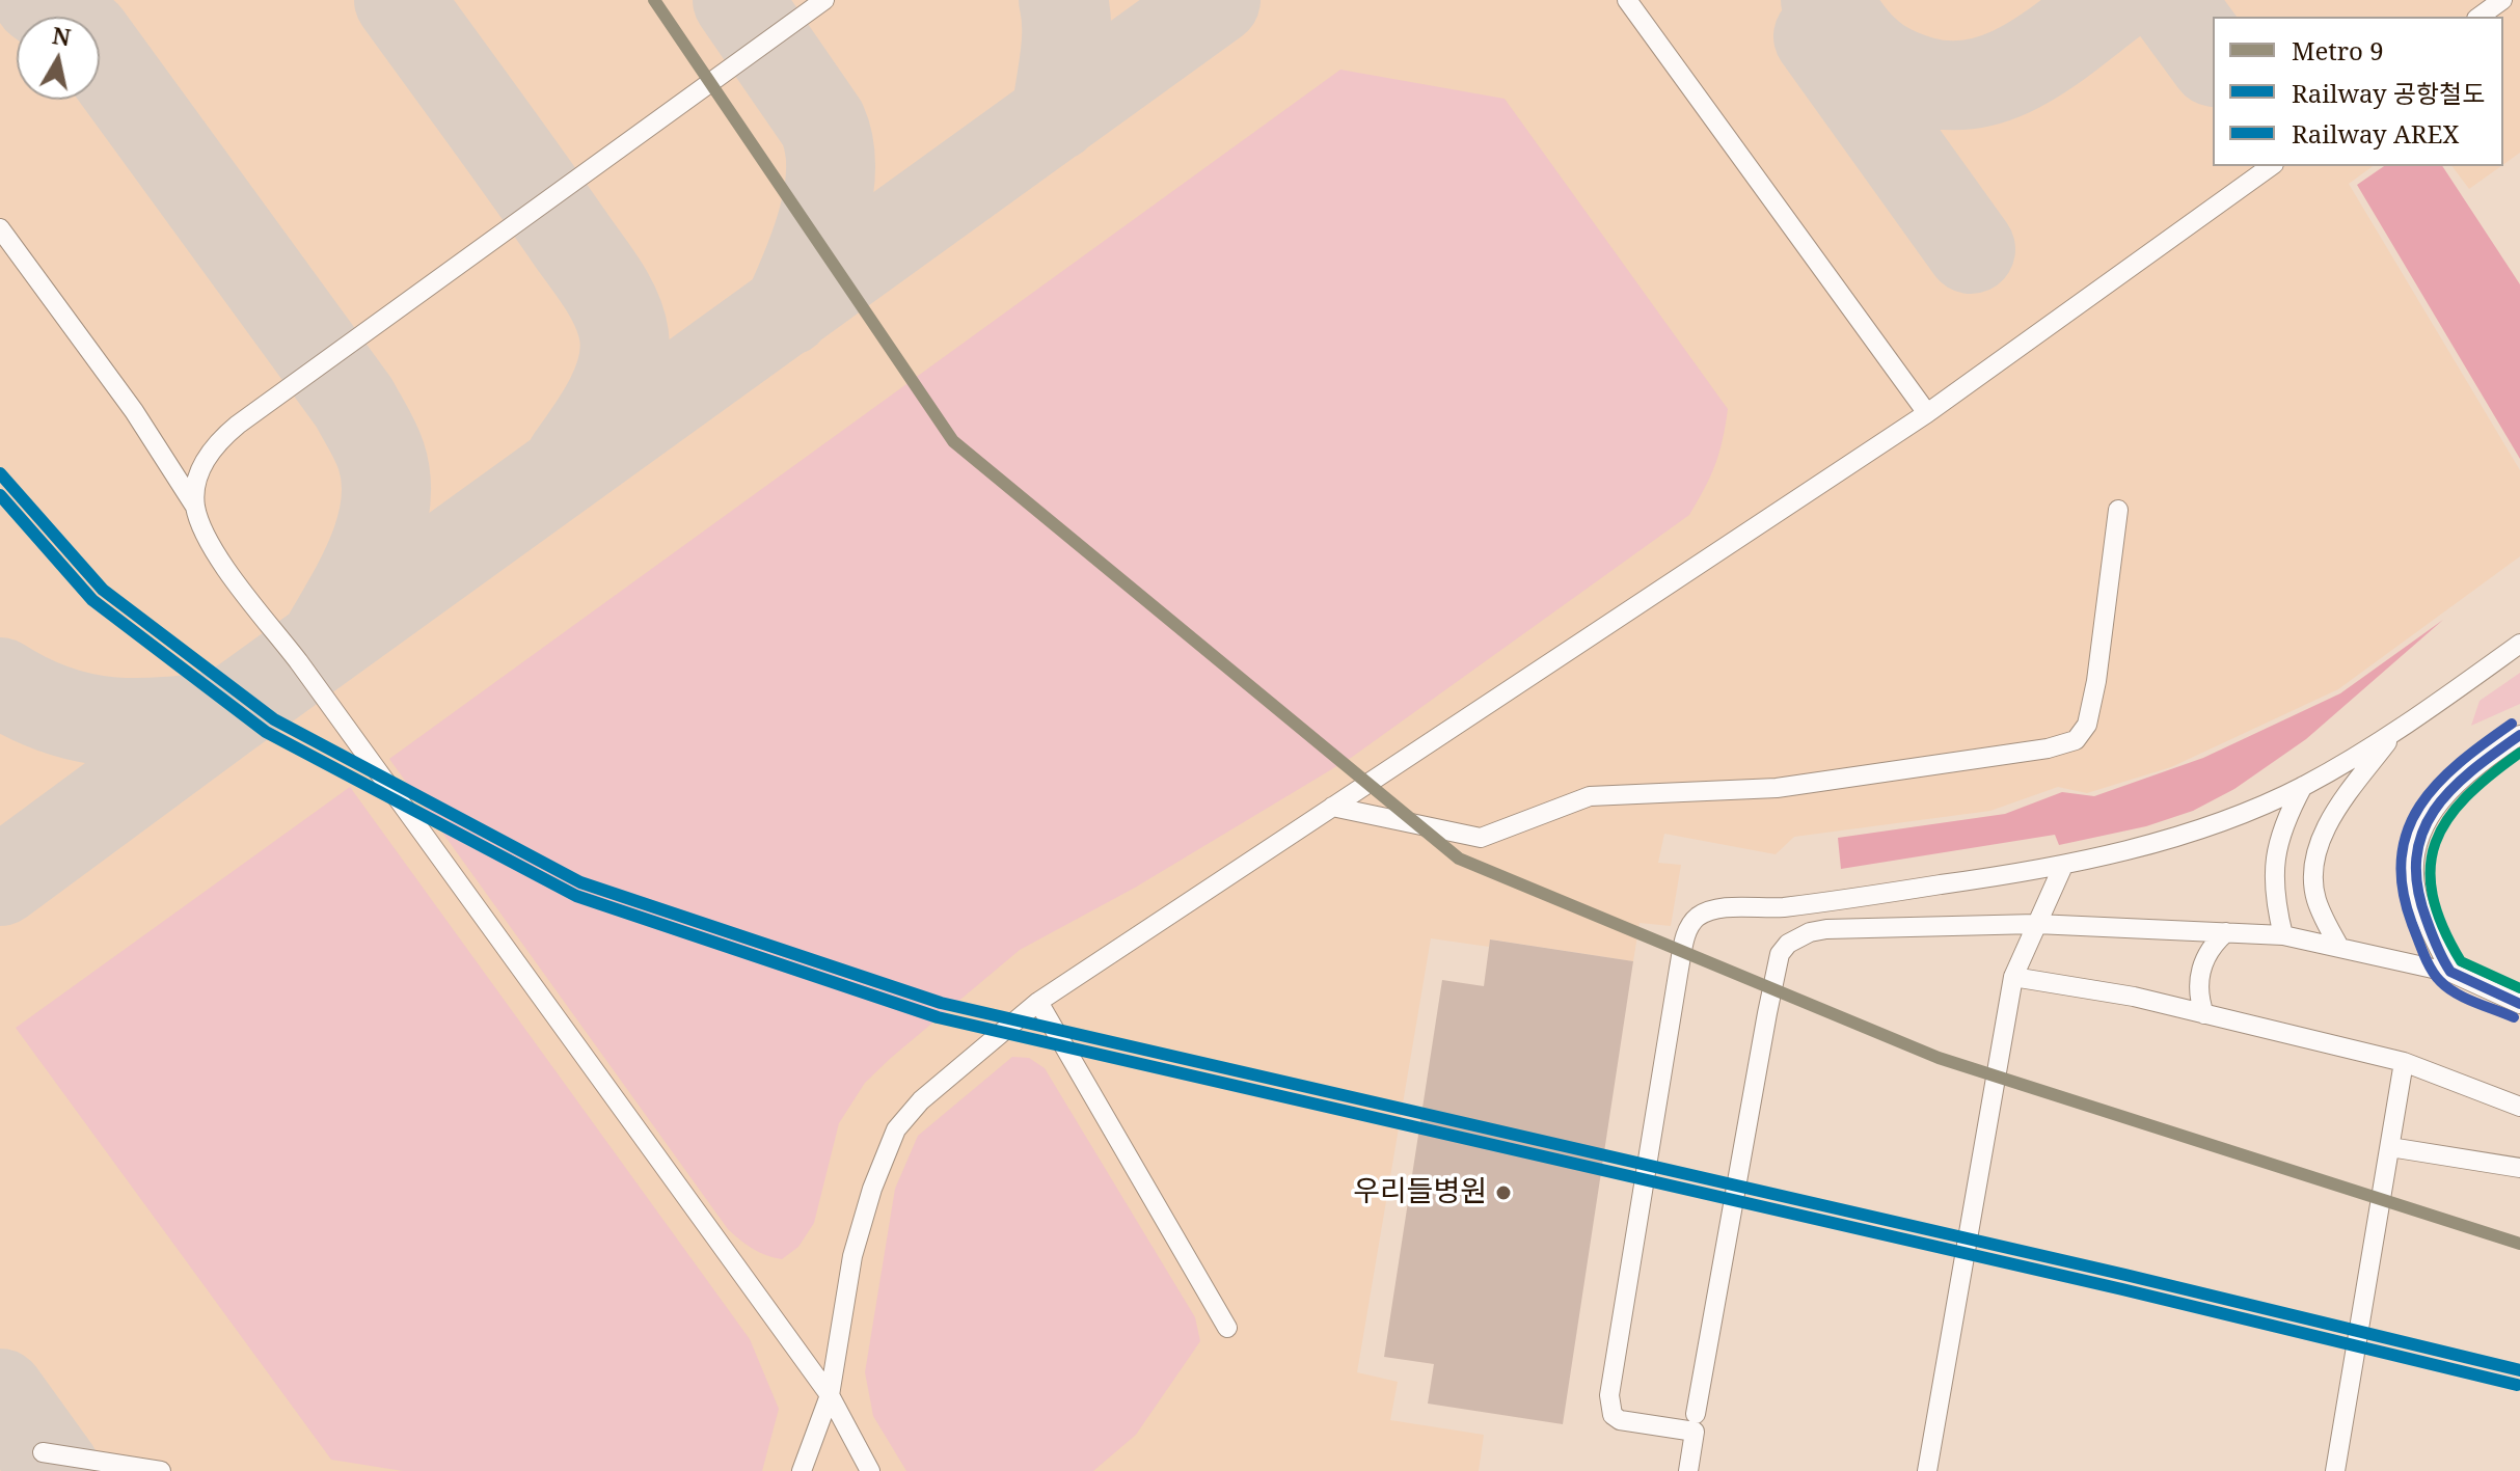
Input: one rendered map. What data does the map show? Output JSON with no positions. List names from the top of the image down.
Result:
{
  "places": ["우리들병원"],
  "lines": ["metro line 9", "rail line 공항철도", "rail line AREX"],
  "legend": ["Metro 9", "Railway 공항철도", "Railway AREX"],
  "north": "top"
}
